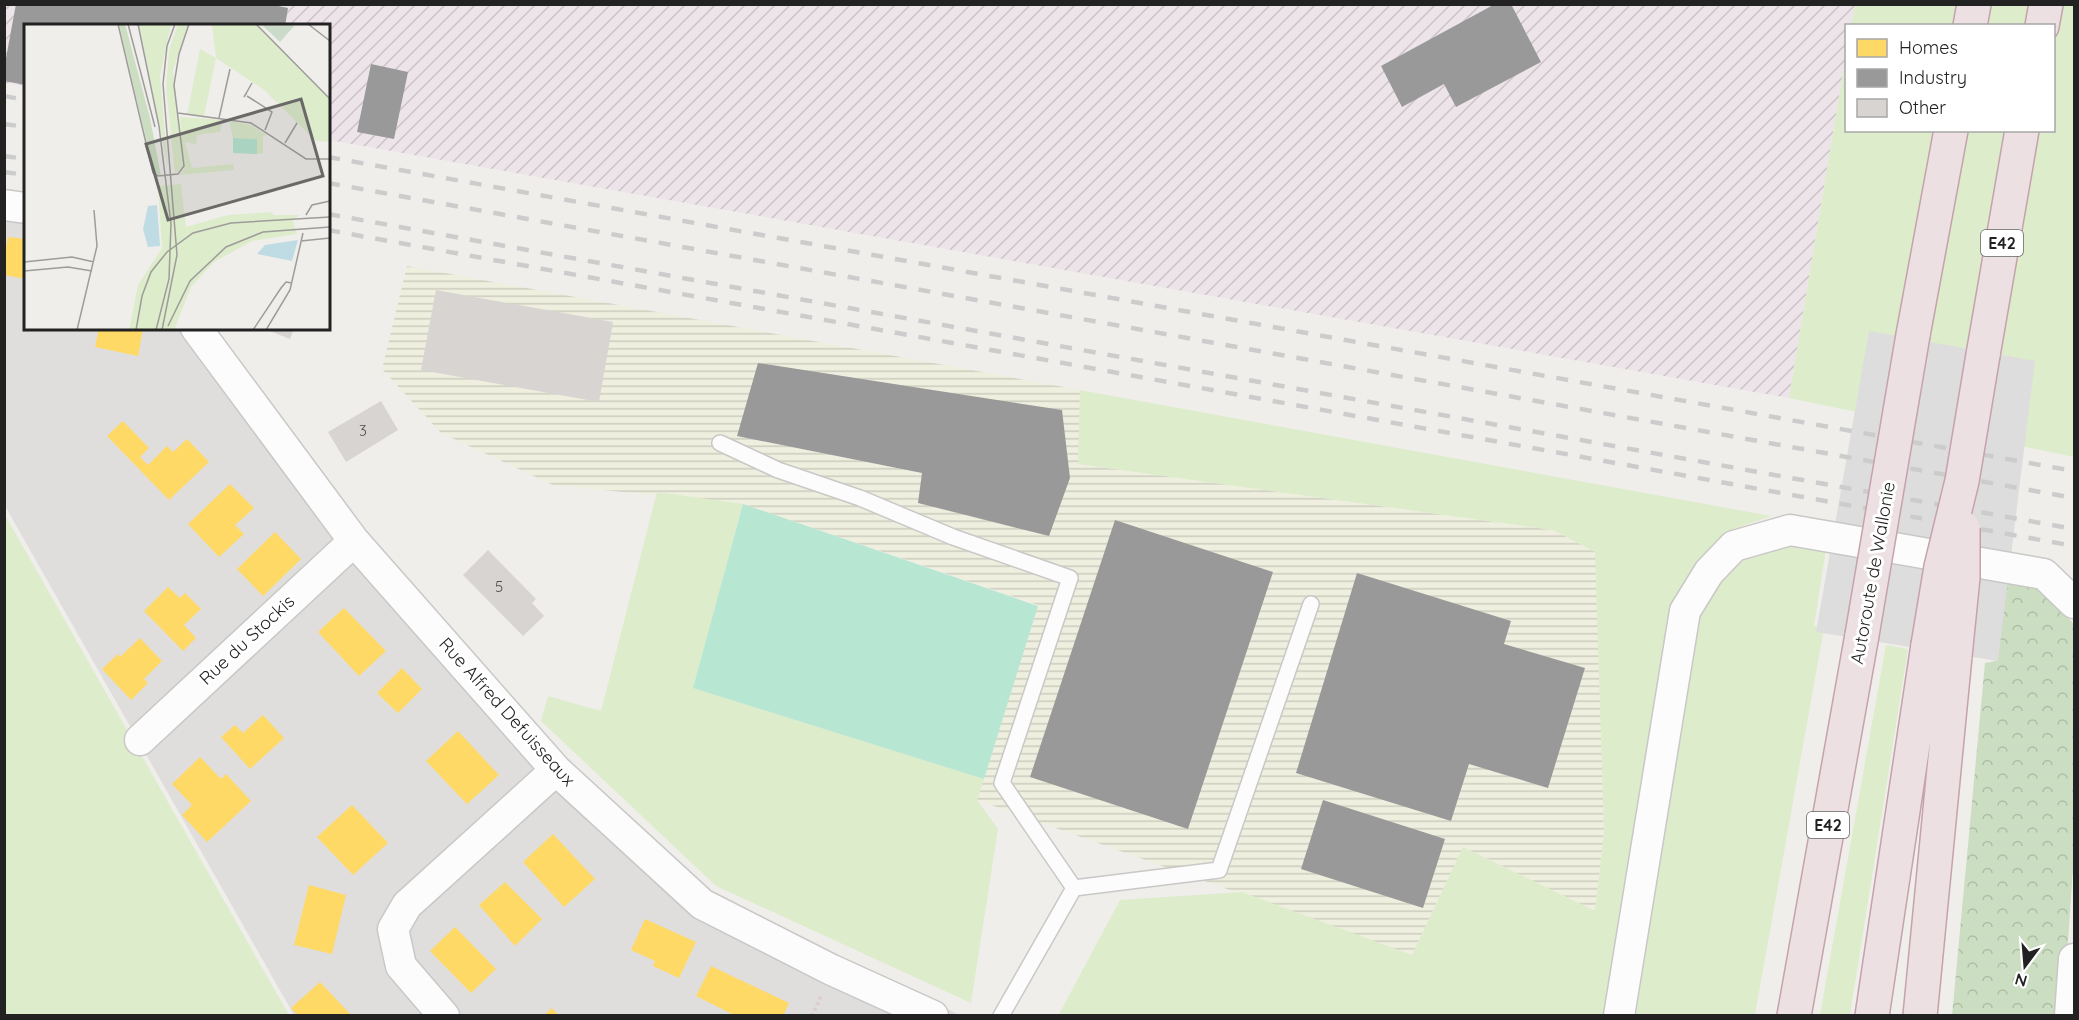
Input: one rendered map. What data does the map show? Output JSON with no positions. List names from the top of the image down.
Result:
{
  "streets": {
    "highway": ["E42", "Autoroute de Wallonie"],
    "street": ["Rue du Stockis", "Rue Alfred Defuisseaux"]
  },
  "crossings": [
    ["Rue du Stockis", "Rue Alfred Defuisseaux"]
  ],
  "house_numbers": ["3", "5"],
  "legend": ["Homes", "Industry", "Other"],
  "north": "bottom"
}
